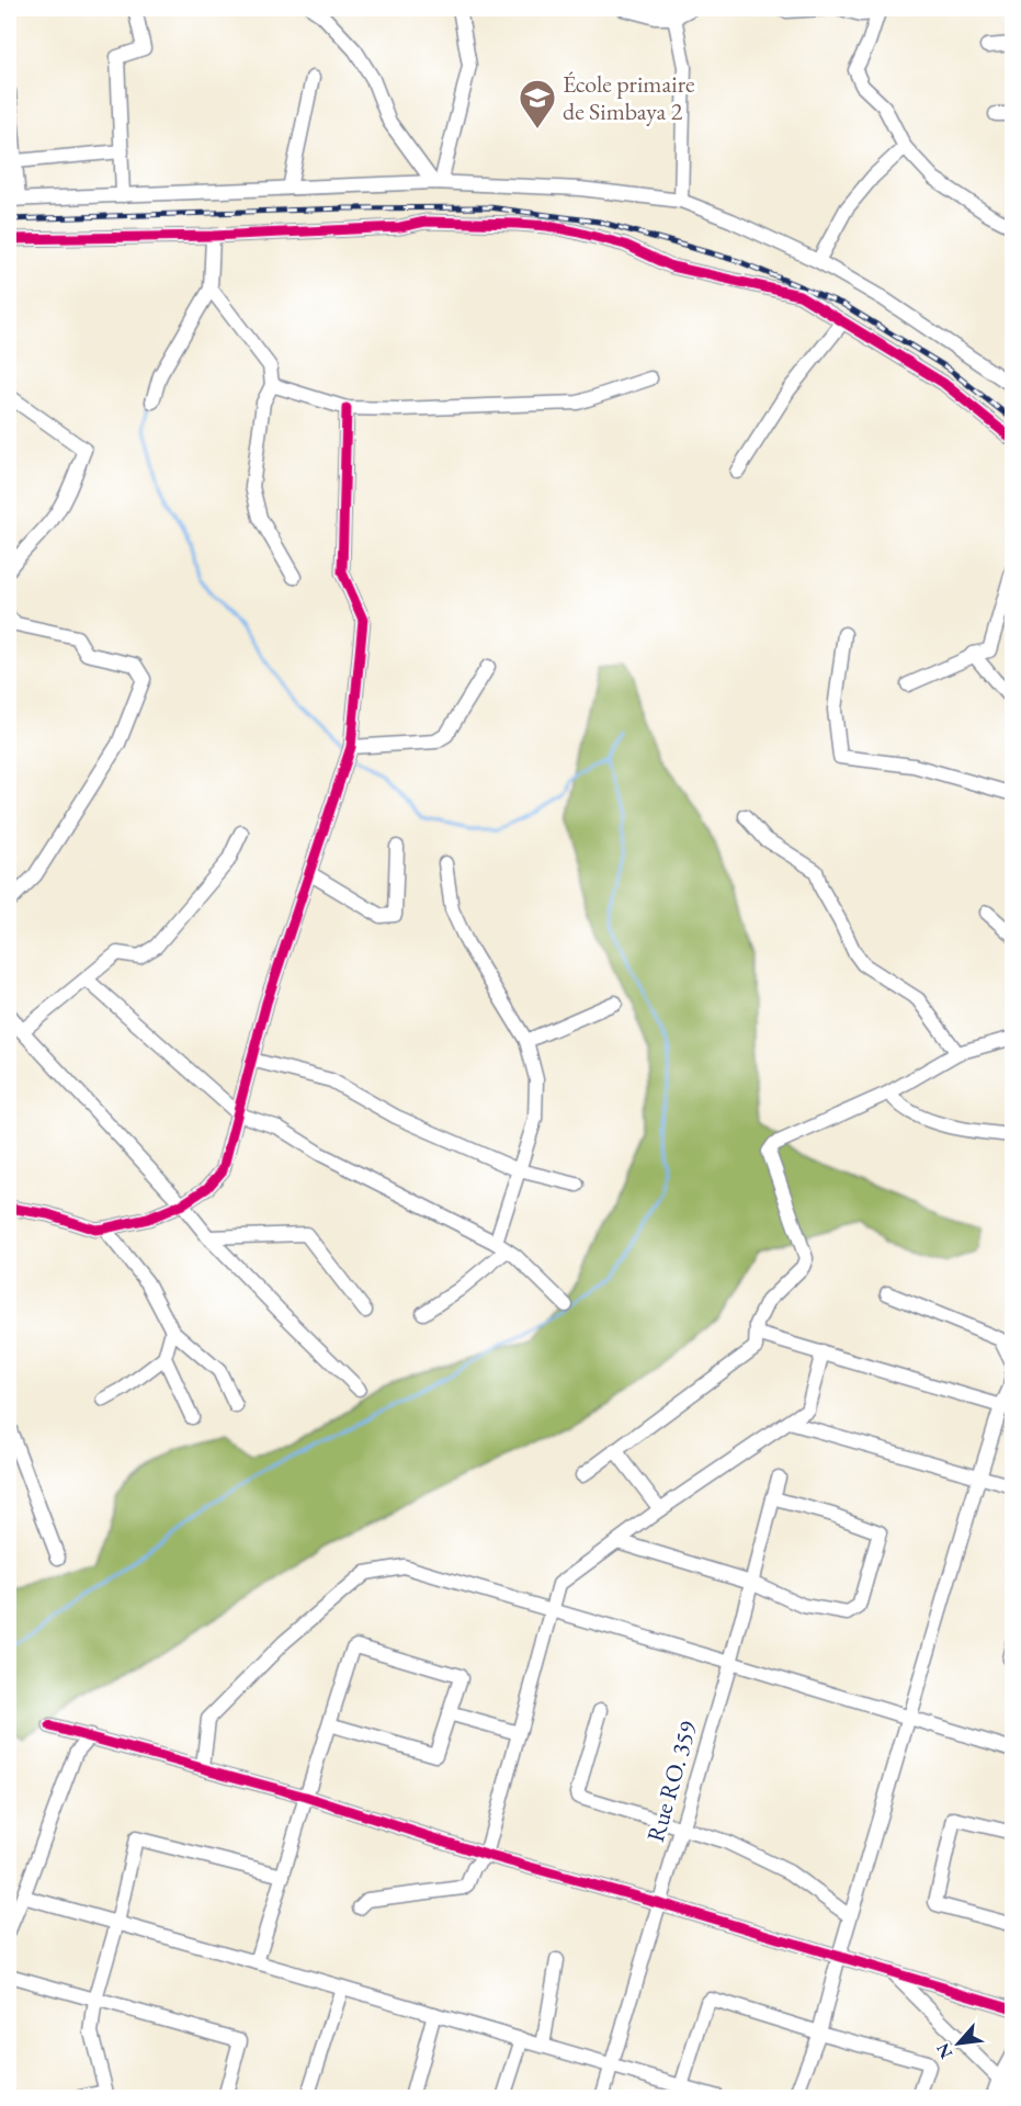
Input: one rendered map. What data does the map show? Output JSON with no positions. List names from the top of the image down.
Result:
{
  "streets": {
    "street": ["Rue RO. 359"]
  },
  "places": {
    "school or university": ["École primaire de Simbaya 2"]
  },
  "north": "bottom left"
}
